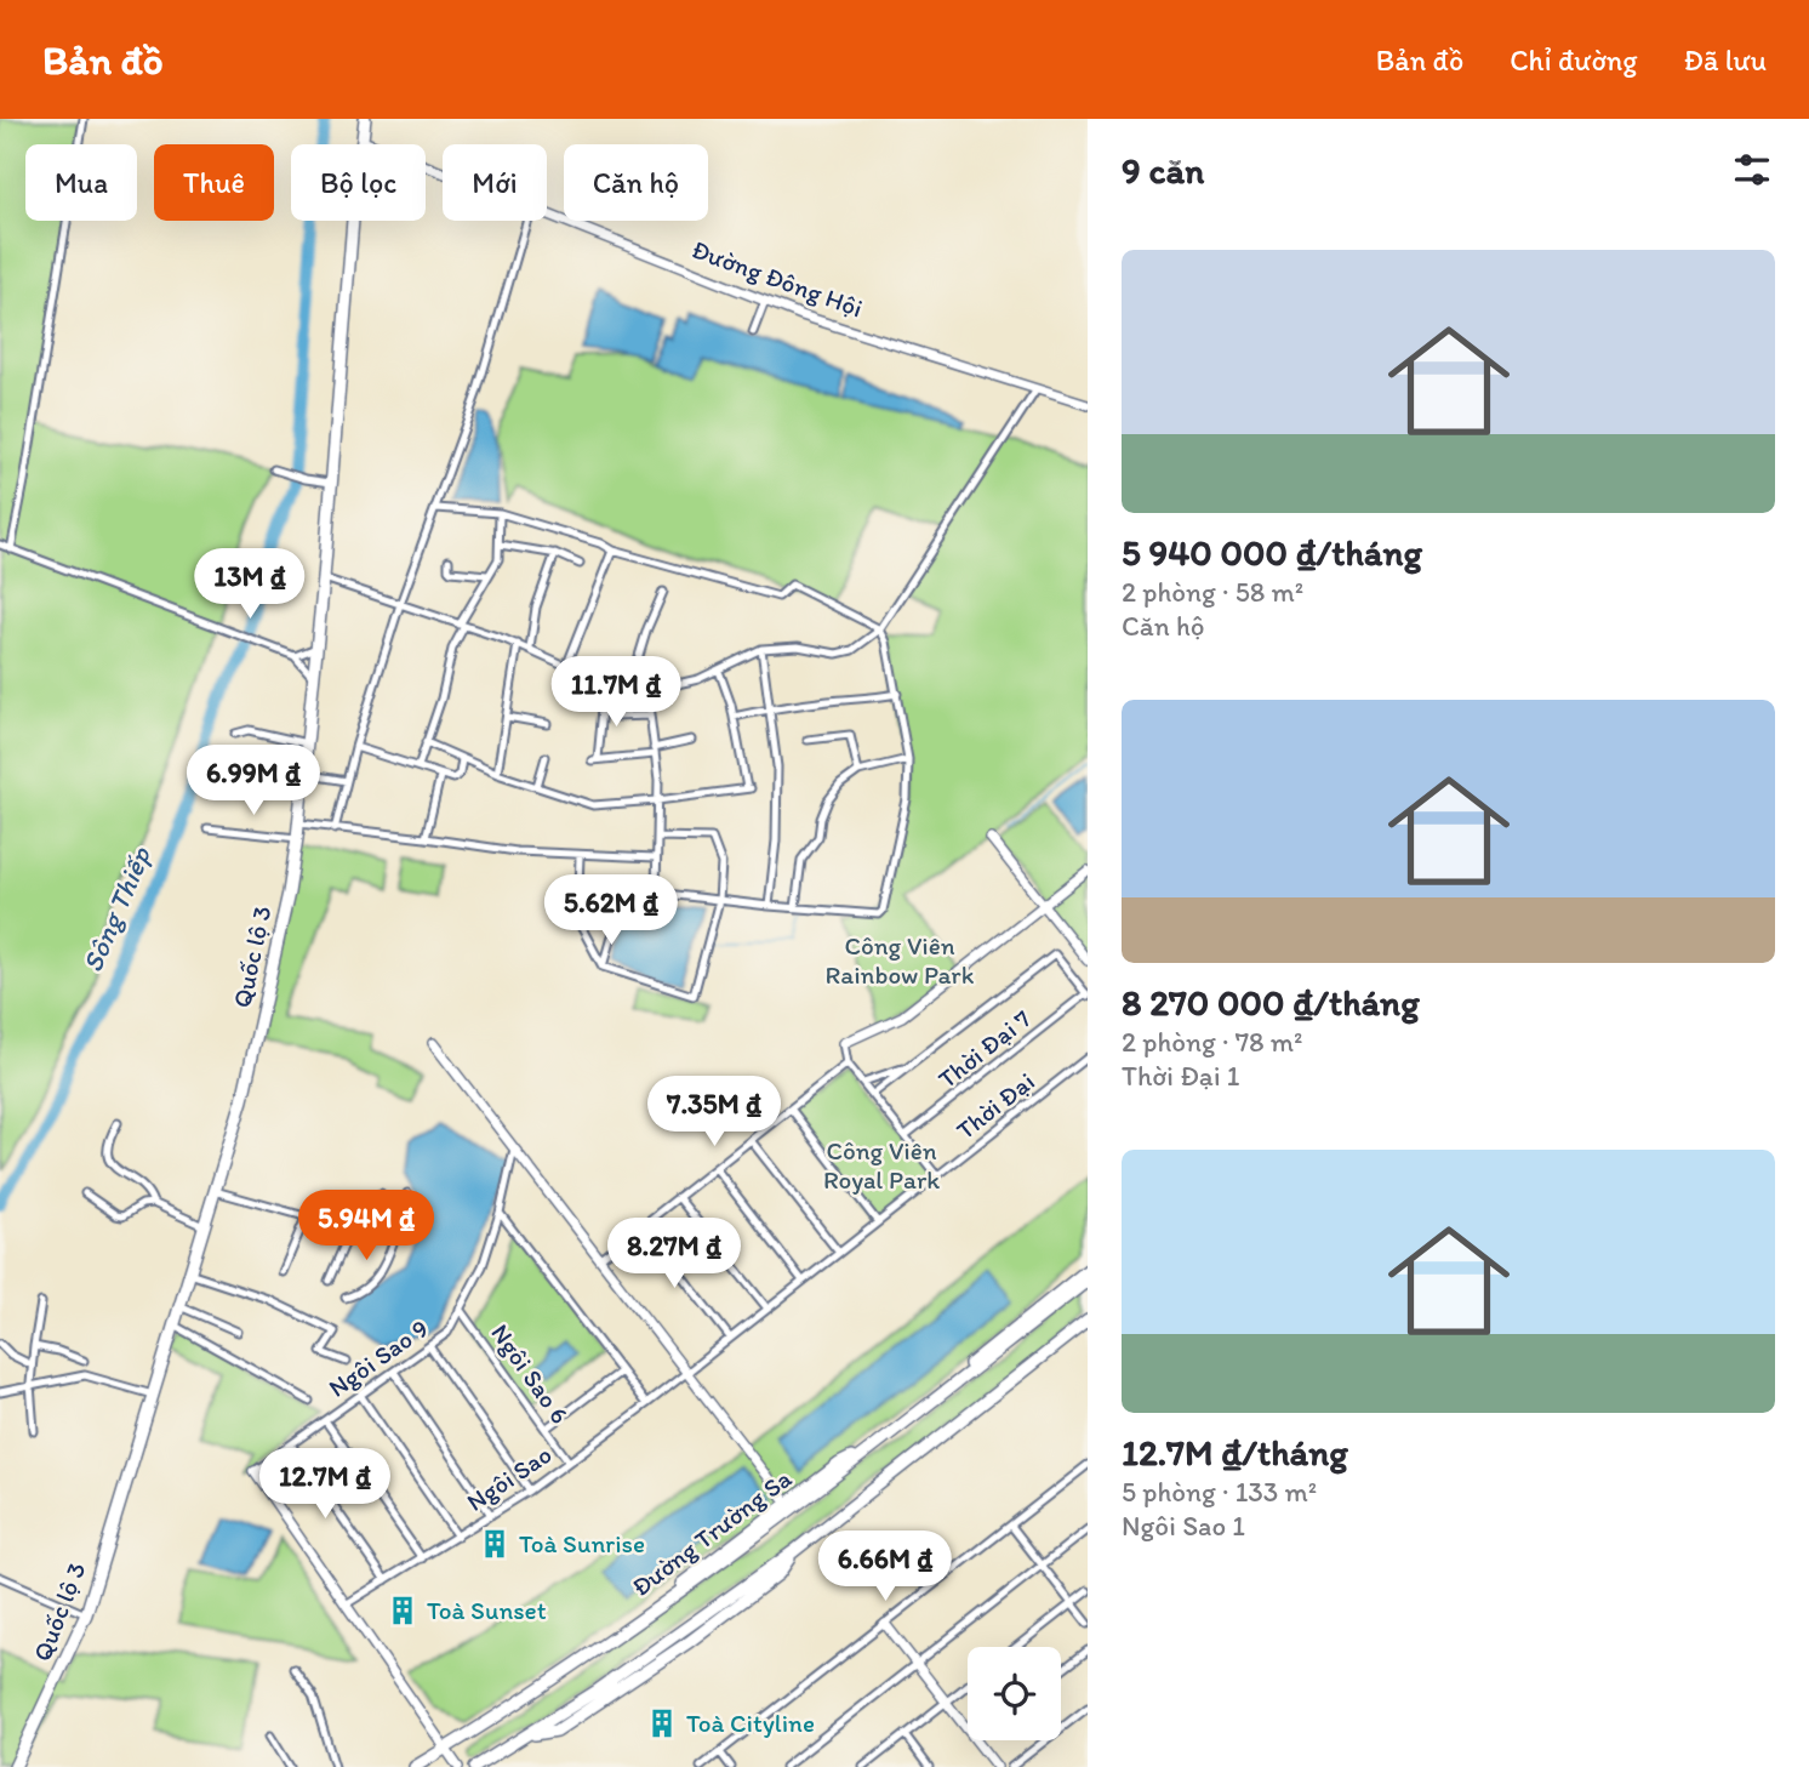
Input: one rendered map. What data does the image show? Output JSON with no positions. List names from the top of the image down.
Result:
{
  "streets": {
    "highway": ["Quốc lộ 3", "Đường Trường Sa"],
    "street": [
      "Đường Đông Hội",
      "Thời Đại 7",
      "Thời Đại",
      "Ngôi Sao 9",
      "Ngôi Sao 6",
      "Ngôi Sao"
    ]
  },
  "crossings": [
    ["Đường Đông Hội", "Quốc lộ 3"],
    ["Thời Đại", "Ngôi Sao"],
    ["Ngôi Sao 9", "Ngôi Sao 6"],
    ["Ngôi Sao 6", "Ngôi Sao"]
  ],
  "water": ["Sông Thiếp"],
  "parks": ["Công Viên Rainbow Park", "Công Viên Royal Park"],
  "places": {
    "building": ["Toà Sunrise", "Toà Sunset", "Toà Cityline"]
  },
  "page": {
    "header": "Bản đồ",
    "nav": ["Bản đồ", "Chỉ đường", "Đã lưu"],
    "heading": "9 căn",
    "chip": [
      "Mua",
      "Thuê",
      "Bộ lọc",
      "Mới",
      "Căn hộ"
    ],
    "list": [
      {
        "name": "5 940 000 ₫/tháng",
        "note": "2 phòng · 58 m² · Căn hộ"
      },
      {
        "name": "8 270 000 ₫/tháng",
        "note": "2 phòng · 78 m² · Thời Đại 1"
      },
      {
        "name": "12.7M ₫/tháng",
        "note": "5 phòng · 133 m² · Ngôi Sao 1"
      }
    ],
    "price": [
      "13M ₫",
      "11.7M ₫",
      "6.99M ₫",
      "5.62M ₫",
      "7.35M ₫",
      "5.94M ₫",
      "8.27M ₫",
      "12.7M ₫",
      "6.66M ₫"
    ]
  }
}
